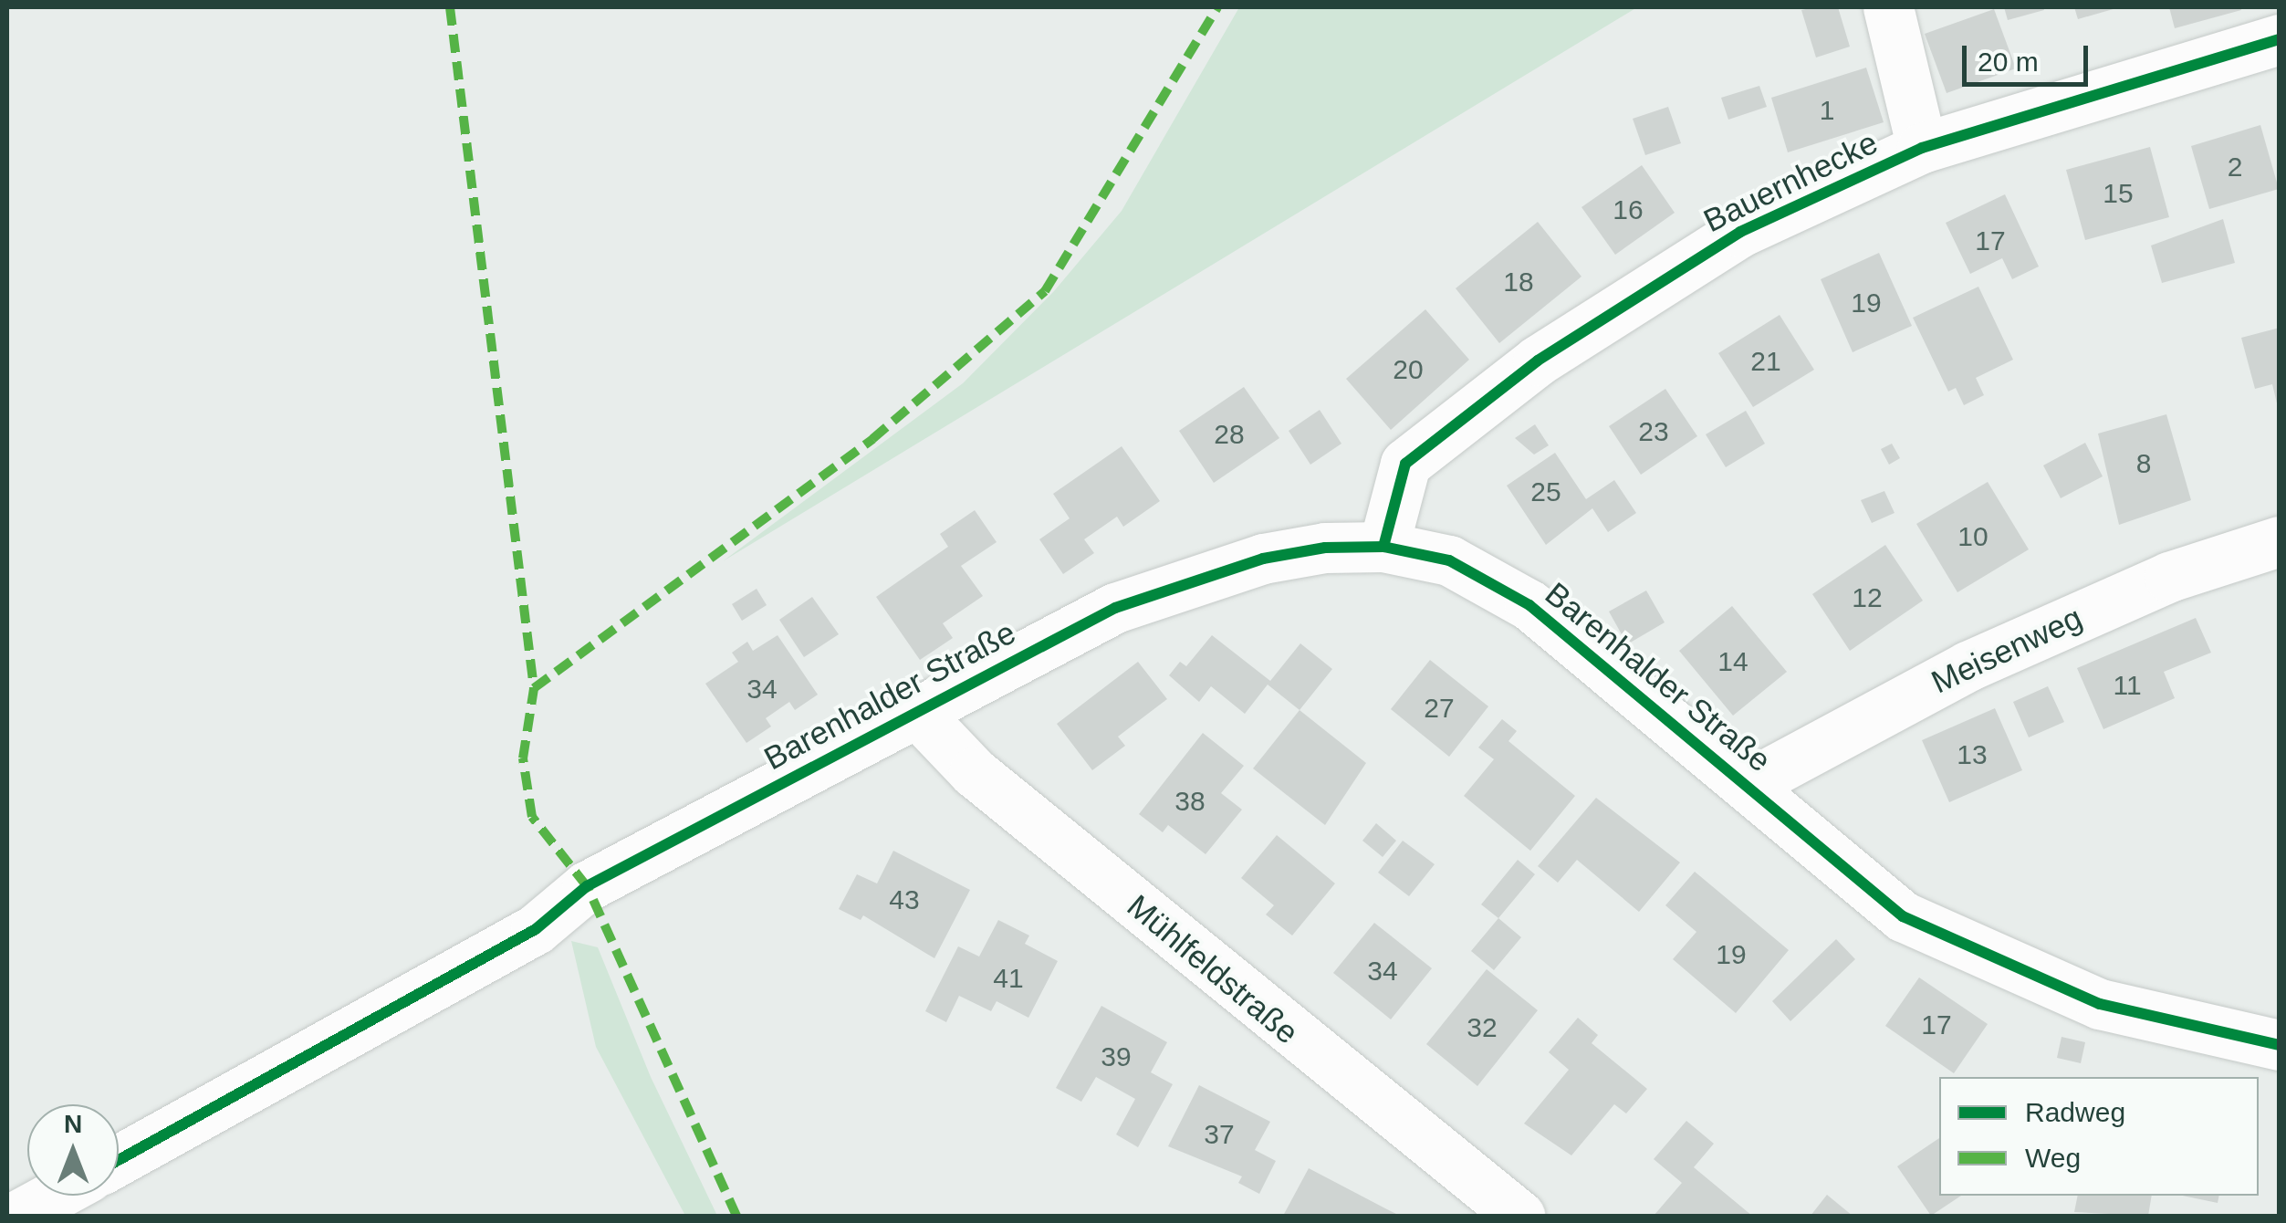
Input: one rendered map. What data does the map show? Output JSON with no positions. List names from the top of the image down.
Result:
{
  "streets": {
    "street": [
      "Bauernhecke",
      "Meisenweg",
      "Barenhalder Straße",
      "Mühlfeldstraße"
    ]
  },
  "crossings": [
    ["Bauernhecke", "Barenhalder Straße"],
    ["Meisenweg", "Barenhalder Straße"],
    ["Barenhalder Straße", "Mühlfeldstraße"]
  ],
  "house_numbers": [
    "1",
    "2",
    "15",
    "16",
    "17",
    "18",
    "19",
    "21",
    "20",
    "23",
    "28",
    "8",
    "25",
    "10",
    "12",
    "14",
    "11",
    "34",
    "27",
    "13",
    "38",
    "43",
    "19",
    "34",
    "41",
    "17",
    "32",
    "39",
    "37"
  ],
  "legend": ["Radweg", "Weg"],
  "scale_bar": "20 m",
  "north": "top"
}
